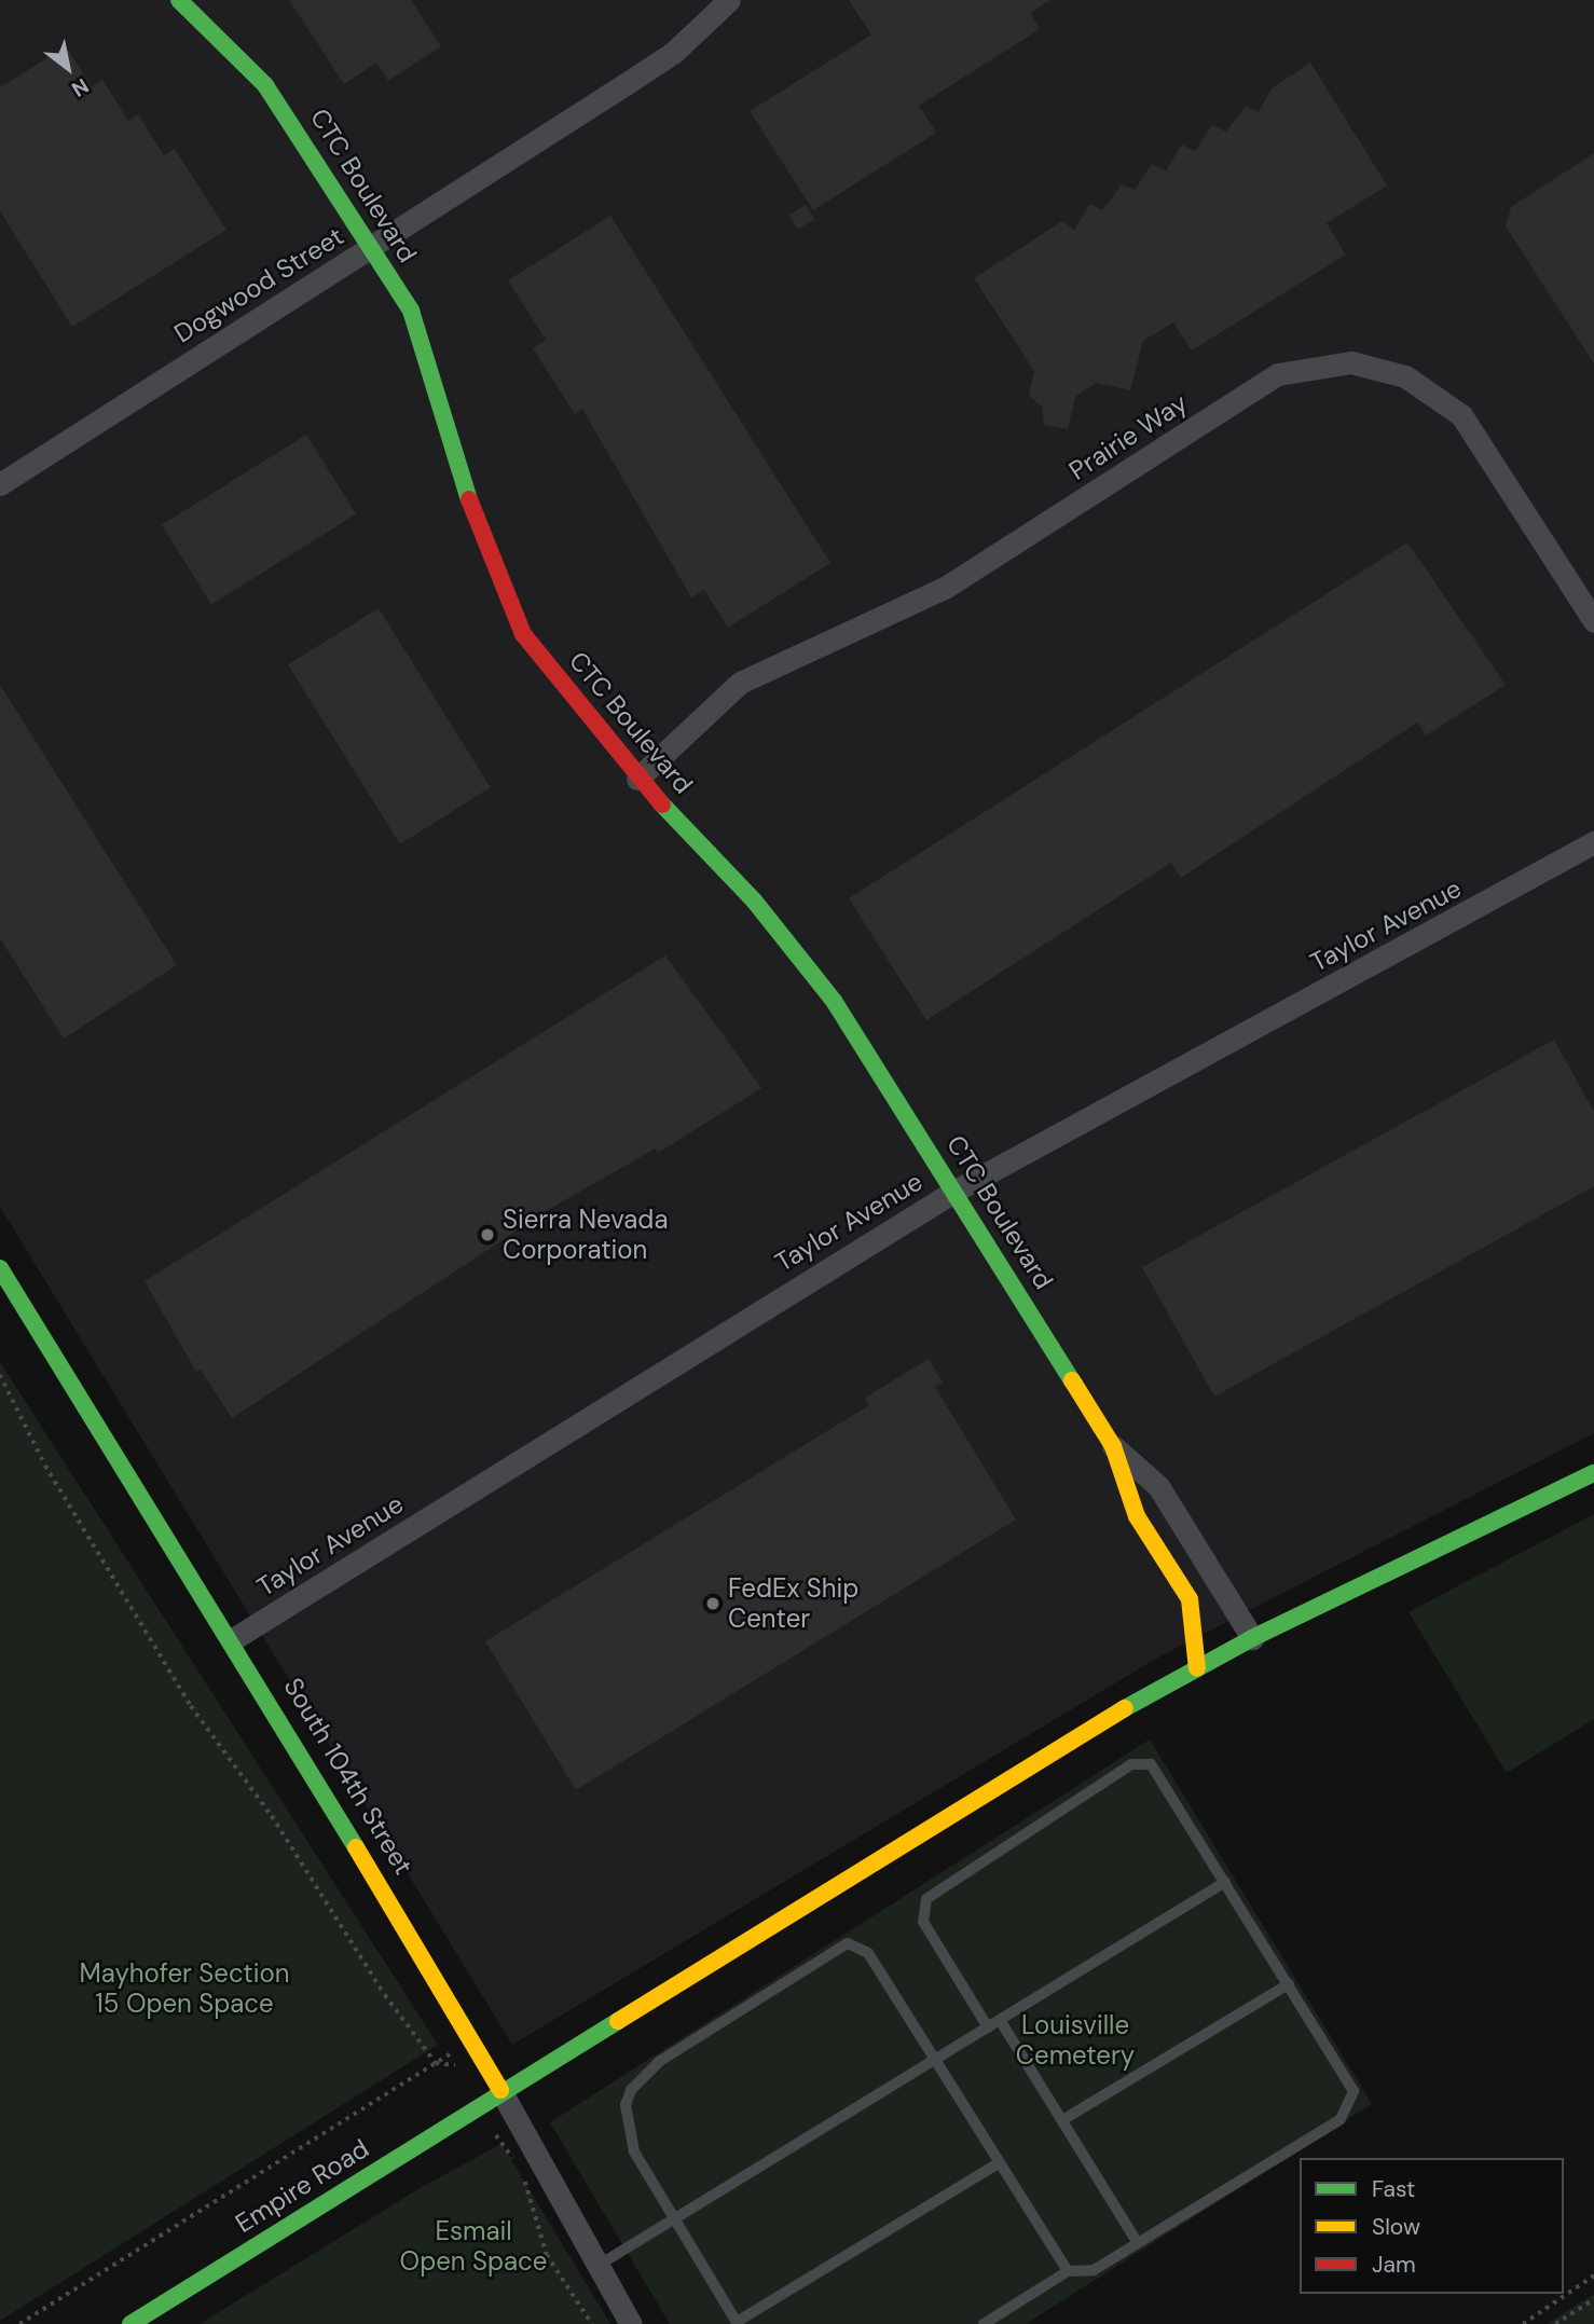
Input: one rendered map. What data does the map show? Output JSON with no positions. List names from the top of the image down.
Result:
{
  "streets": {
    "street": [
      "CTC Boulevard",
      "Dogwood Street",
      "Prairie Way",
      "Taylor Avenue",
      "South 104th Street",
      "Empire Road"
    ]
  },
  "crossings": [
    ["CTC Boulevard", "Dogwood Street"],
    ["CTC Boulevard", "Prairie Way"],
    ["CTC Boulevard", "Taylor Avenue"],
    ["CTC Boulevard", "Empire Road"],
    ["Taylor Avenue", "South 104th Street"],
    ["South 104th Street", "Empire Road"]
  ],
  "parks": ["Mayhofer Section 15 Open Space", "Louisville Cemetery", "Esmail Open Space"],
  "places": ["Sierra Nevada Corporation", "FedEx Ship Center"],
  "legend": ["Fast", "Slow", "Jam"],
  "north": "bottom right"
}
